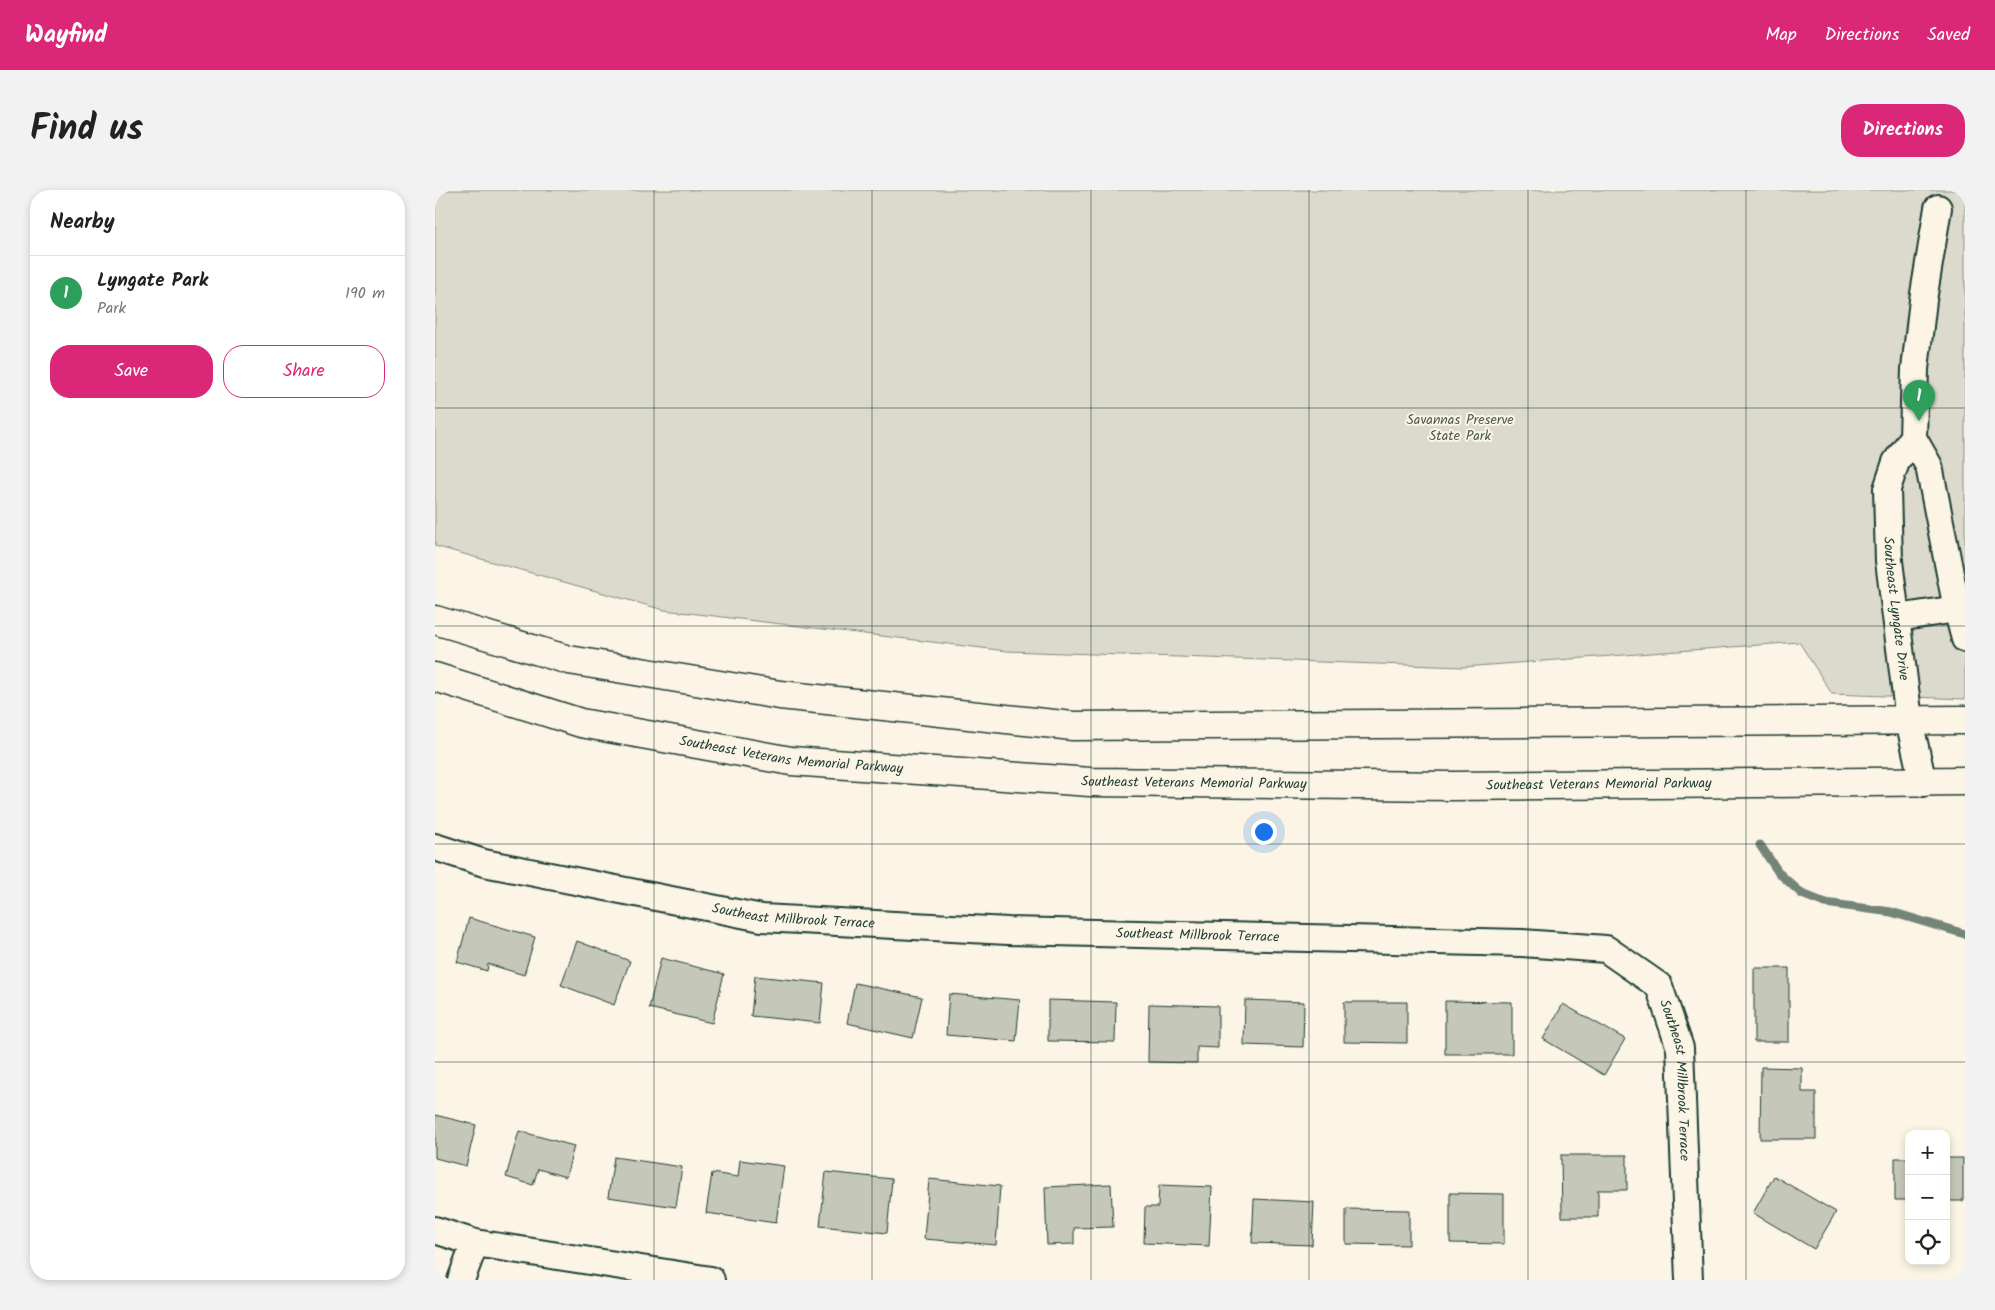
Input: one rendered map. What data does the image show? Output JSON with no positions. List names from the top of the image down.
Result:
{
  "streets": {
    "main road": ["Southeast Veterans Memorial Parkway"],
    "street": ["Southeast Lyngate Drive", "Southeast Millbrook Terrace"]
  },
  "crossings": [
    ["Southeast Lyngate Drive", "Southeast Veterans Memorial Parkway"]
  ],
  "parks": ["Savannas Preserve State Park"],
  "page": {
    "header": "Wayfind",
    "nav": ["Map", "Directions", "Saved"],
    "title": "Find us",
    "buttons": [
      "Directions",
      ["Save", "Share"]
    ],
    "heading": "Nearby",
    "list": [
      {
        "mark": "1",
        "name": "Lyngate Park",
        "note": "Park",
        "value": "190 m"
      }
    ],
    "pins": "1",
    "map_buttons": ["+", "−"]
  }
}
